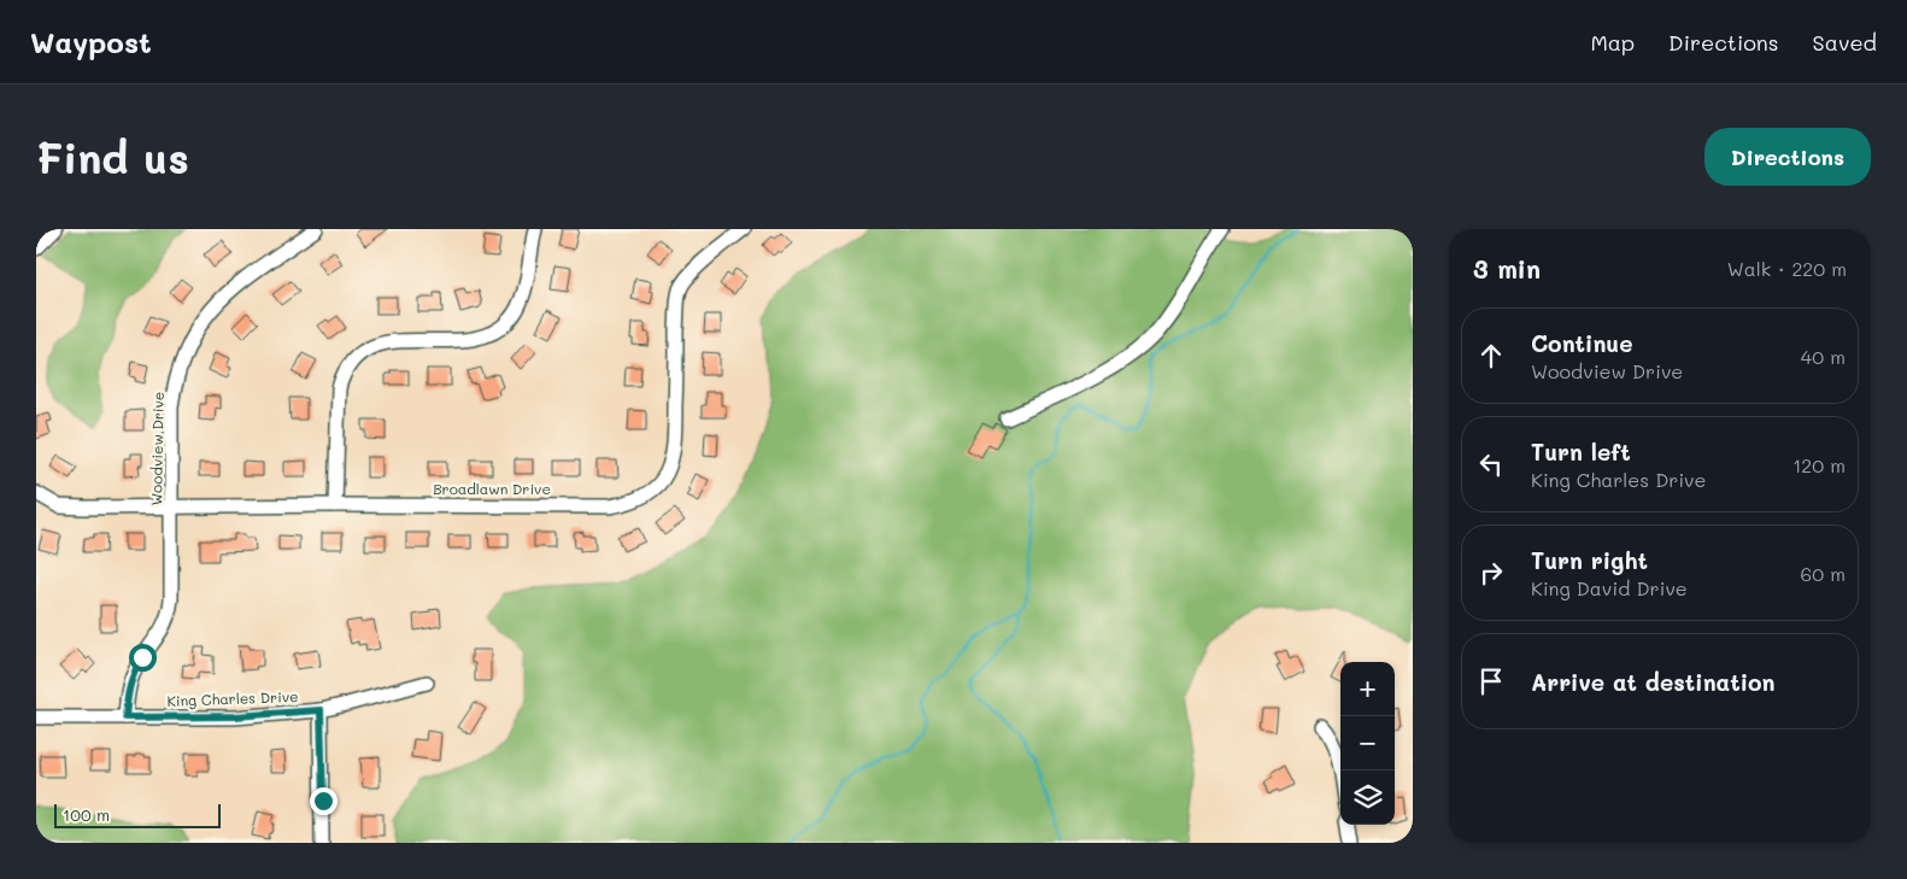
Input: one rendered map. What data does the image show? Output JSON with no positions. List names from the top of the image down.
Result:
{
  "streets": {
    "street": ["Woodview Drive", "Broadlawn Drive", "King Charles Drive"]
  },
  "crossings": [
    ["Woodview Drive", "Broadlawn Drive"],
    ["Woodview Drive", "King Charles Drive"]
  ],
  "scale_bar": "100 m",
  "page": {
    "header": "Waypost",
    "nav": ["Map", "Directions", "Saved"],
    "buttons": "Directions",
    "title": "Find us",
    "heading": ["3 min", "Walk · 220 m"],
    "list": [
      ["Continue", "Woodview Drive", "40 m"],
      ["Turn left", "King Charles Drive", "120 m"],
      ["Turn right", "King David Drive", "60 m"],
      "Arrive at destination"
    ],
    "map_buttons": ["+", "−"],
    "scale": "100 m"
  }
}
